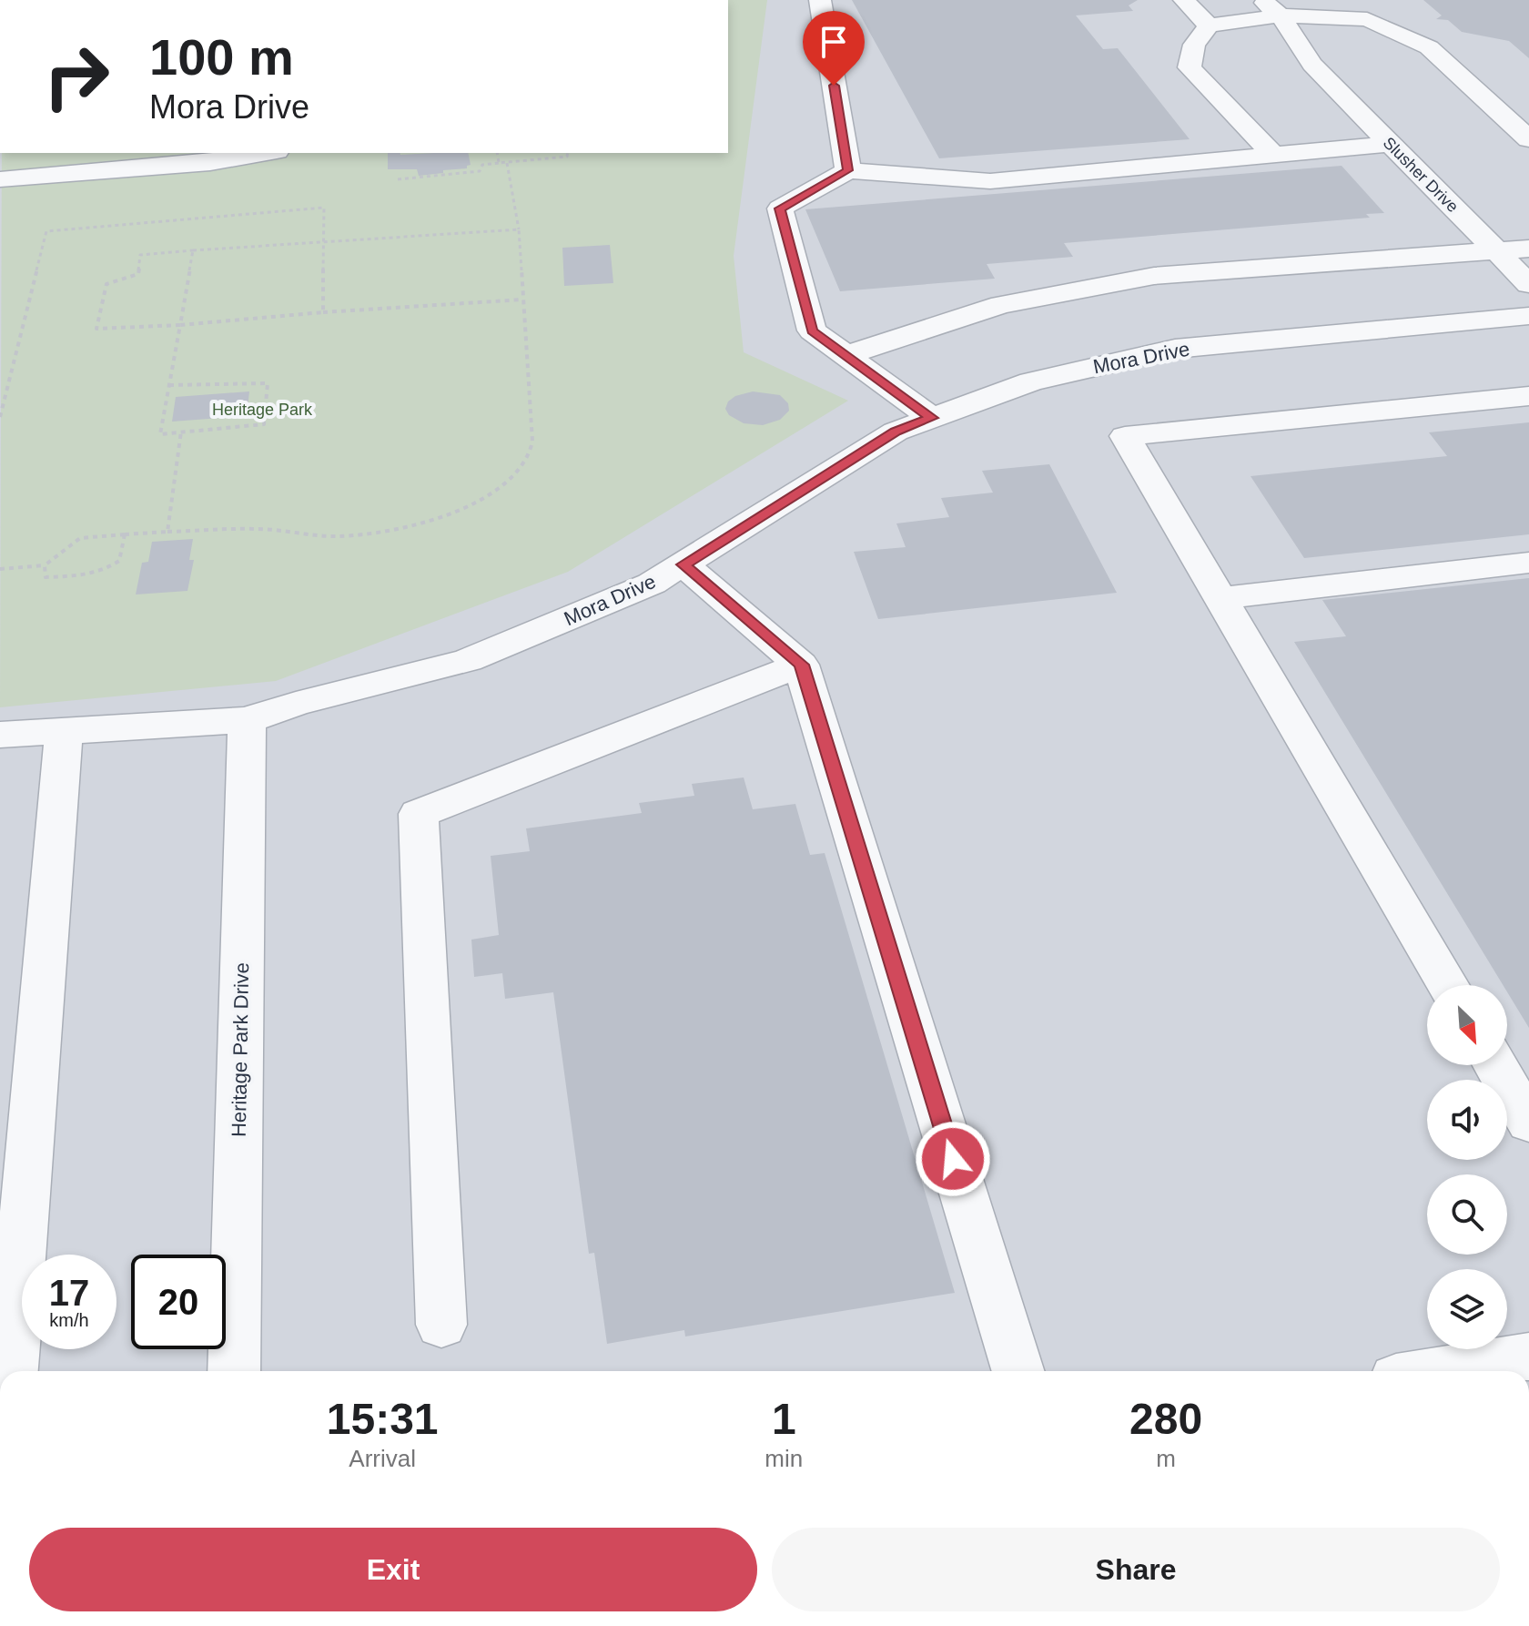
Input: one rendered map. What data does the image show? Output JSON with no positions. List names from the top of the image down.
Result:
{
  "streets": {
    "street": ["Slusher Drive", "Mora Drive", "Heritage Park Drive"]
  },
  "crossings": [
    ["Mora Drive", "Heritage Park Drive"]
  ],
  "parks": ["Heritage Park"],
  "north": "bottom right",
  "page": {
    "turn": ["100 m", "Mora Drive"],
    "speed": "17 km/h",
    "limit": "20",
    "eta": [
      "15:31",
      "Arrival",
      "1",
      "min",
      "280",
      "m"
    ],
    "buttons": ["Exit", "Share"]
  }
}
